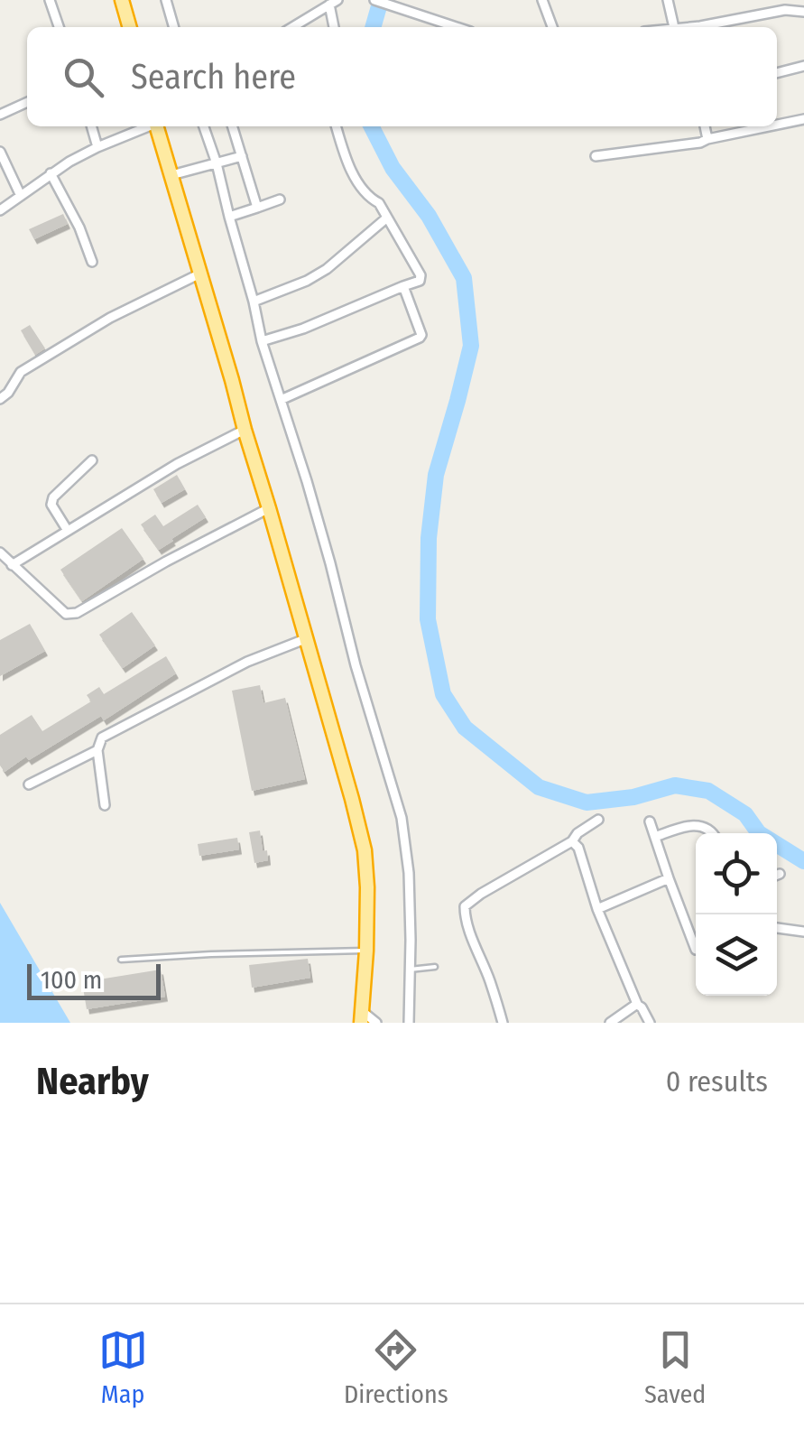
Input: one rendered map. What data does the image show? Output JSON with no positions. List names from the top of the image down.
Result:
{
  "scale_bar": "100 m",
  "page": {
    "search": "Search here",
    "scale": "100 m",
    "heading": ["Nearby", "0 results"],
    "nav": ["Map", "Directions", "Saved"]
  }
}
